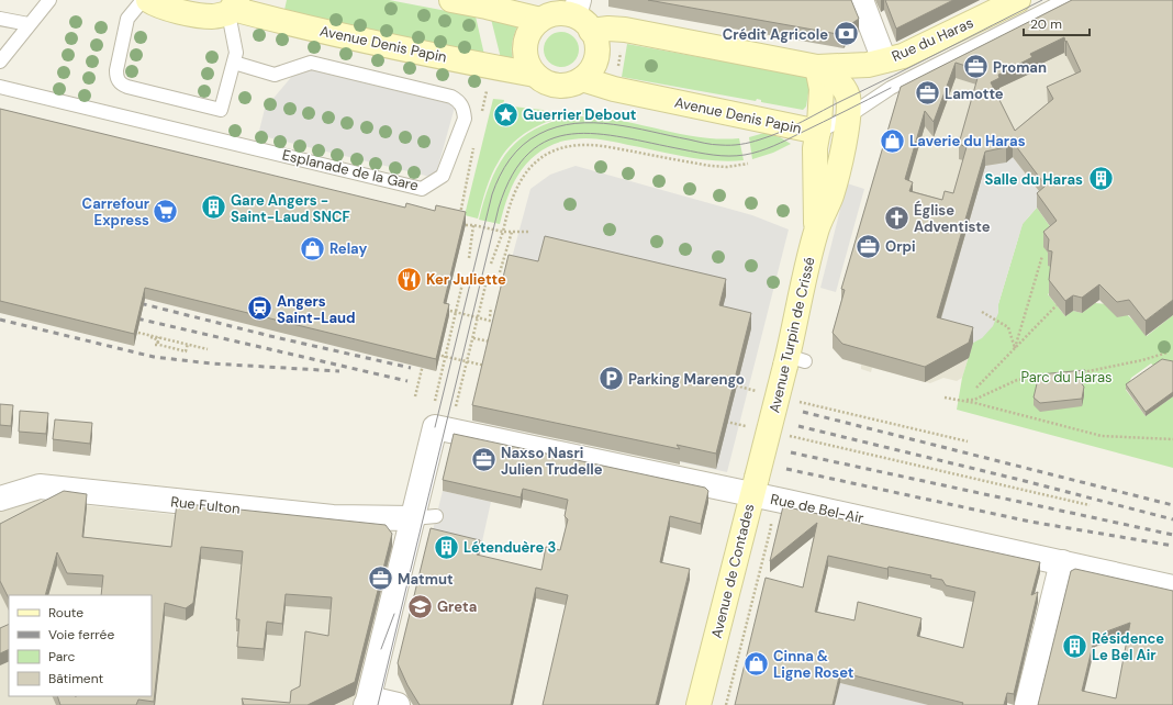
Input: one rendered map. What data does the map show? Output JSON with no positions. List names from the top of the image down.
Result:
{
  "streets": {
    "street": [
      "Rue du Haras",
      "Avenue Denis Papin",
      "Avenue Turpin de Crissé",
      "Rue Fulton",
      "Rue de Bel-Air",
      "Avenue de Contades"
    ],
    "lane": ["Esplanade de la Gare"]
  },
  "crossings": [
    ["Rue du Haras", "Avenue Turpin de Crissé"],
    ["Avenue Denis Papin", "Avenue Turpin de Crissé"],
    ["Avenue Turpin de Crissé", "Avenue de Contades"],
    ["Rue Fulton", "Rue de Bel-Air"],
    ["Rue de Bel-Air", "Avenue de Contades"]
  ],
  "parks": ["Parc du Haras"],
  "places": {
    "bank": ["Crédit Agricole"],
    "office": [
      "Proman",
      "Lamotte",
      "Orpi",
      "Naxso Nasri Julien Trudelle",
      "Matmut"
    ],
    "place": ["Guerrier Debout"],
    "shop": ["Laverie du Haras", "Relay", "Cinna & Ligne Roset"],
    "building": [
      "Salle du Haras",
      "Gare Angers - Saint-Laud SNCF",
      "Létenduère 3",
      "Résidence Le Bel Air"
    ],
    "supermarket": ["Carrefour Express"],
    "church": ["Église Adventiste"],
    "restaurant": ["Ker Juliette"],
    "station": ["Angers Saint-Laud"],
    "parking": ["Parking Marengo"],
    "school or university": ["Greta"]
  },
  "legend": [
    "Route",
    "Voie ferrée",
    "Parc",
    "Bâtiment"
  ],
  "scale_bar": "20 m"
}
